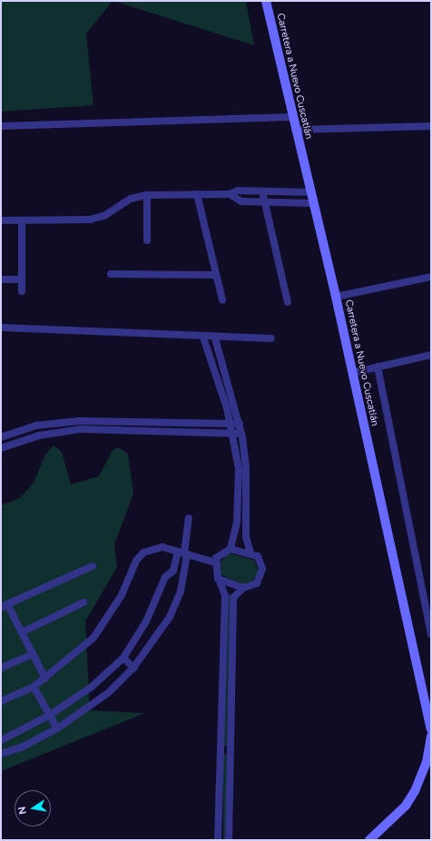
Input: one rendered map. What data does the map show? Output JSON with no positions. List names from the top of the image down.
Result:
{
  "streets": {
    "street": ["Carretera a Nuevo Cuscatlán"]
  },
  "north": "left"
}
